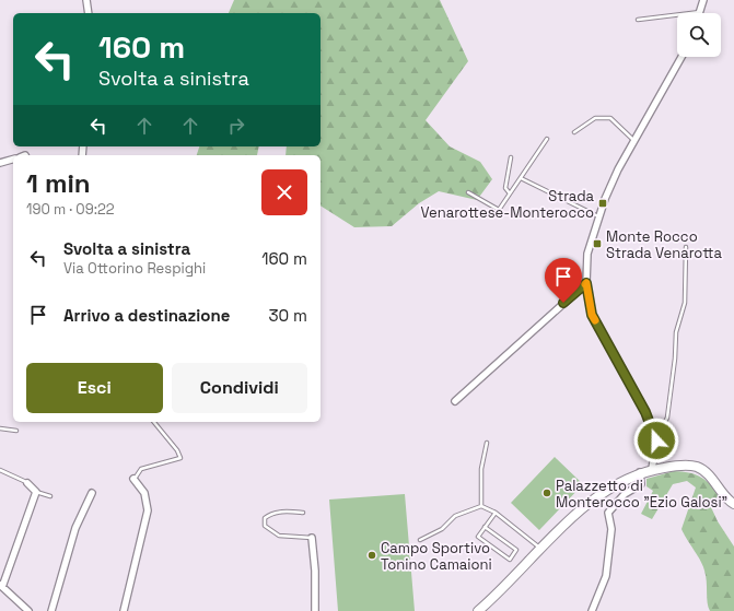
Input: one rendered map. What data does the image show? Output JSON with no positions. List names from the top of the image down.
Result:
{
  "places": {
    "transit": ["Strada Venarottese-Monterocco", "Monte Rocco Strada Venarotta"],
    "other": ["Palazzetto di Monterocco \"Ezio Galosi\"", "Campo Sportivo Tonino Camaioni"]
  },
  "page": {
    "turn": ["160 m", "Svolta a sinistra"],
    "heading": ["1 min", "190 m · 09:22"],
    "list": [
      {
        "name": "Svolta a sinistra",
        "note": "Via Ottorino Respighi",
        "value": "160 m"
      },
      {
        "name": "Arrivo a destinazione",
        "value": "30 m"
      }
    ],
    "buttons": ["Esci", "Condividi"]
  }
}
